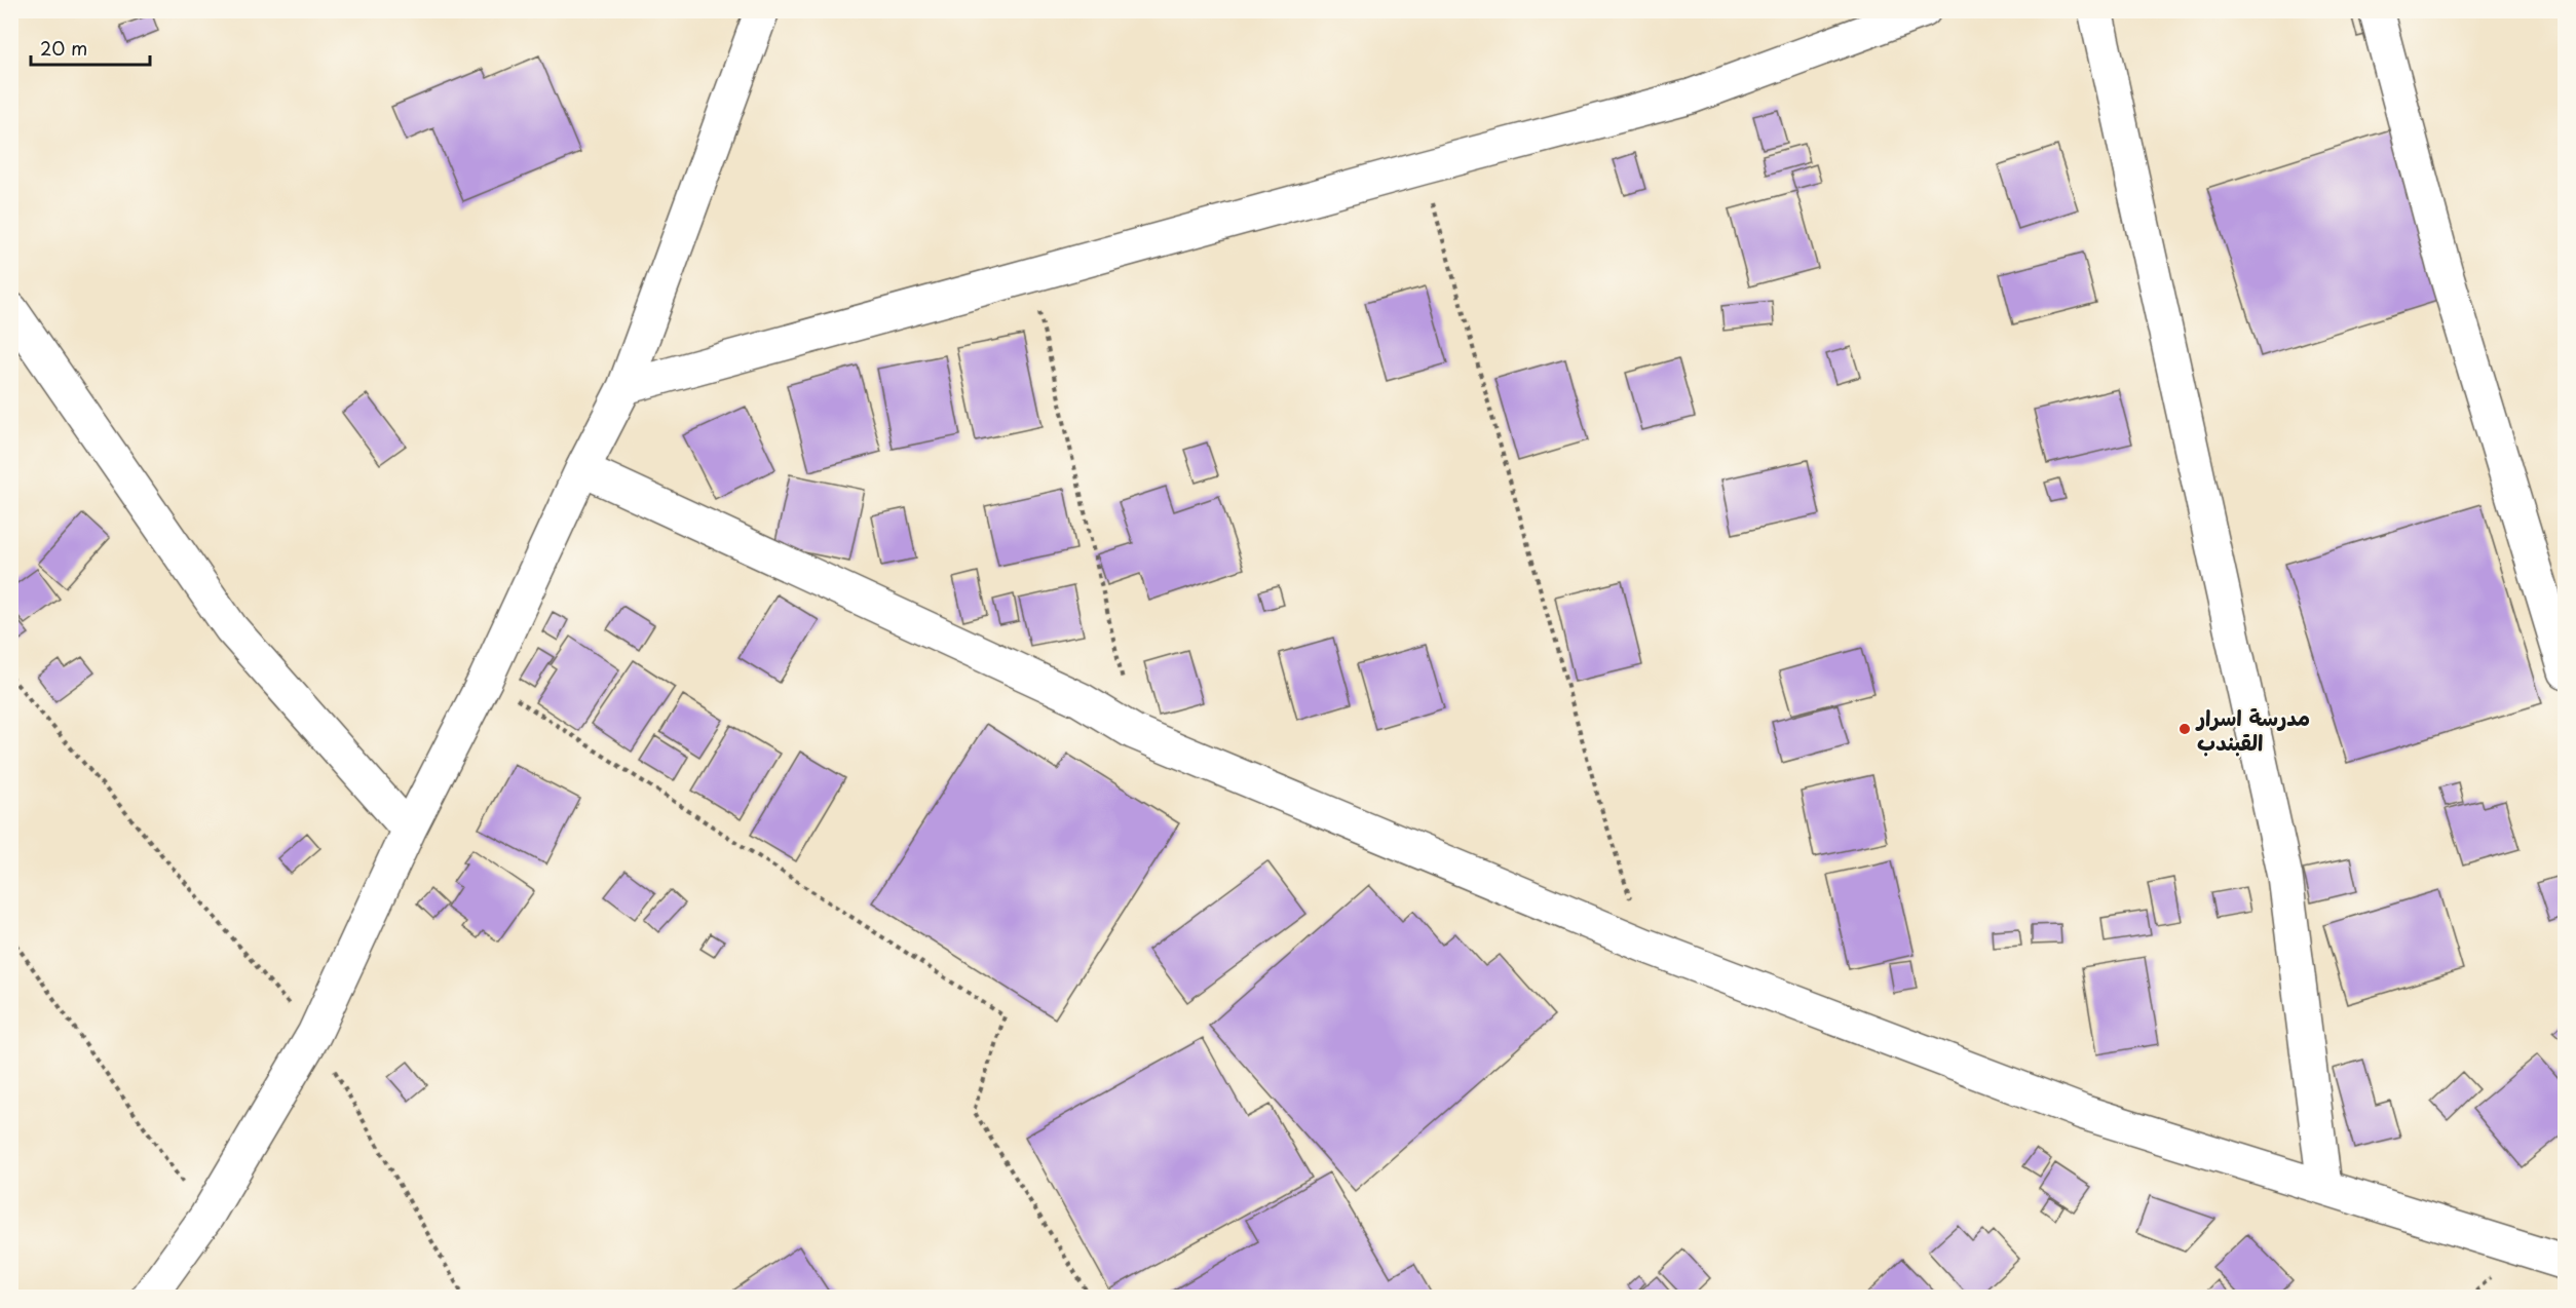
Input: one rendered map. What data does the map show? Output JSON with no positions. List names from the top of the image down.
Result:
{
  "places": ["مدرسة اسرار القبندب"],
  "scale_bar": "20 m"
}
